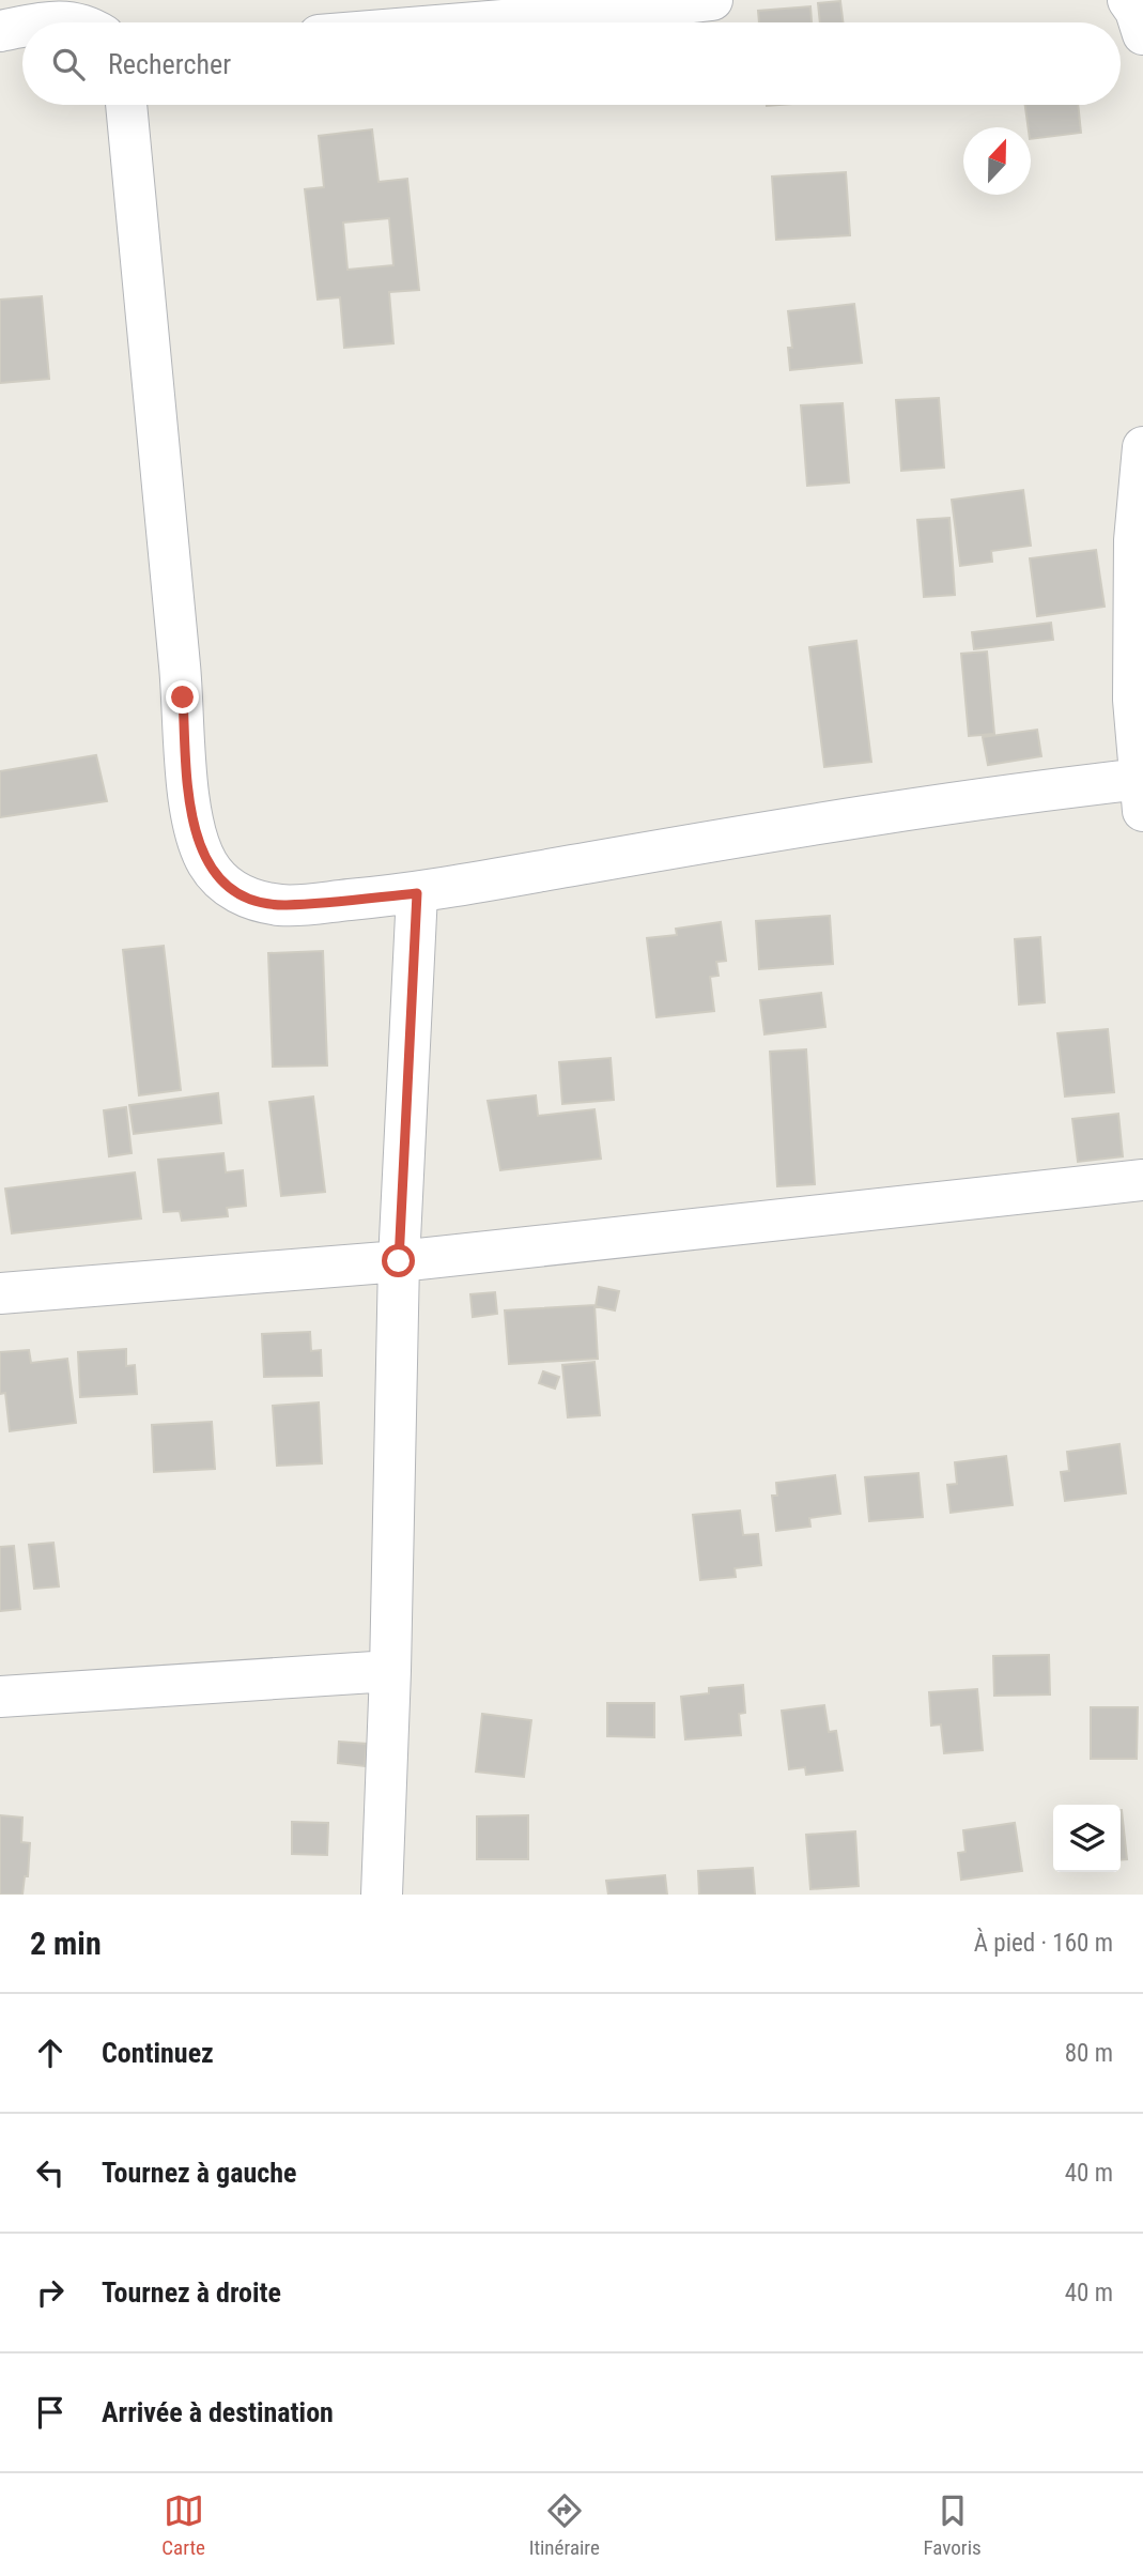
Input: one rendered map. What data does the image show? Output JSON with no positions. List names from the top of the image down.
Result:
{
  "north": "top",
  "page": {
    "search": "Rechercher",
    "heading": ["2 min", "À pied · 160 m"],
    "list": [
      ["Continuez", "80 m"],
      ["Tournez à gauche", "40 m"],
      ["Tournez à droite", "40 m"],
      "Arrivée à destination"
    ],
    "nav": ["Carte", "Itinéraire", "Favoris"]
  }
}
